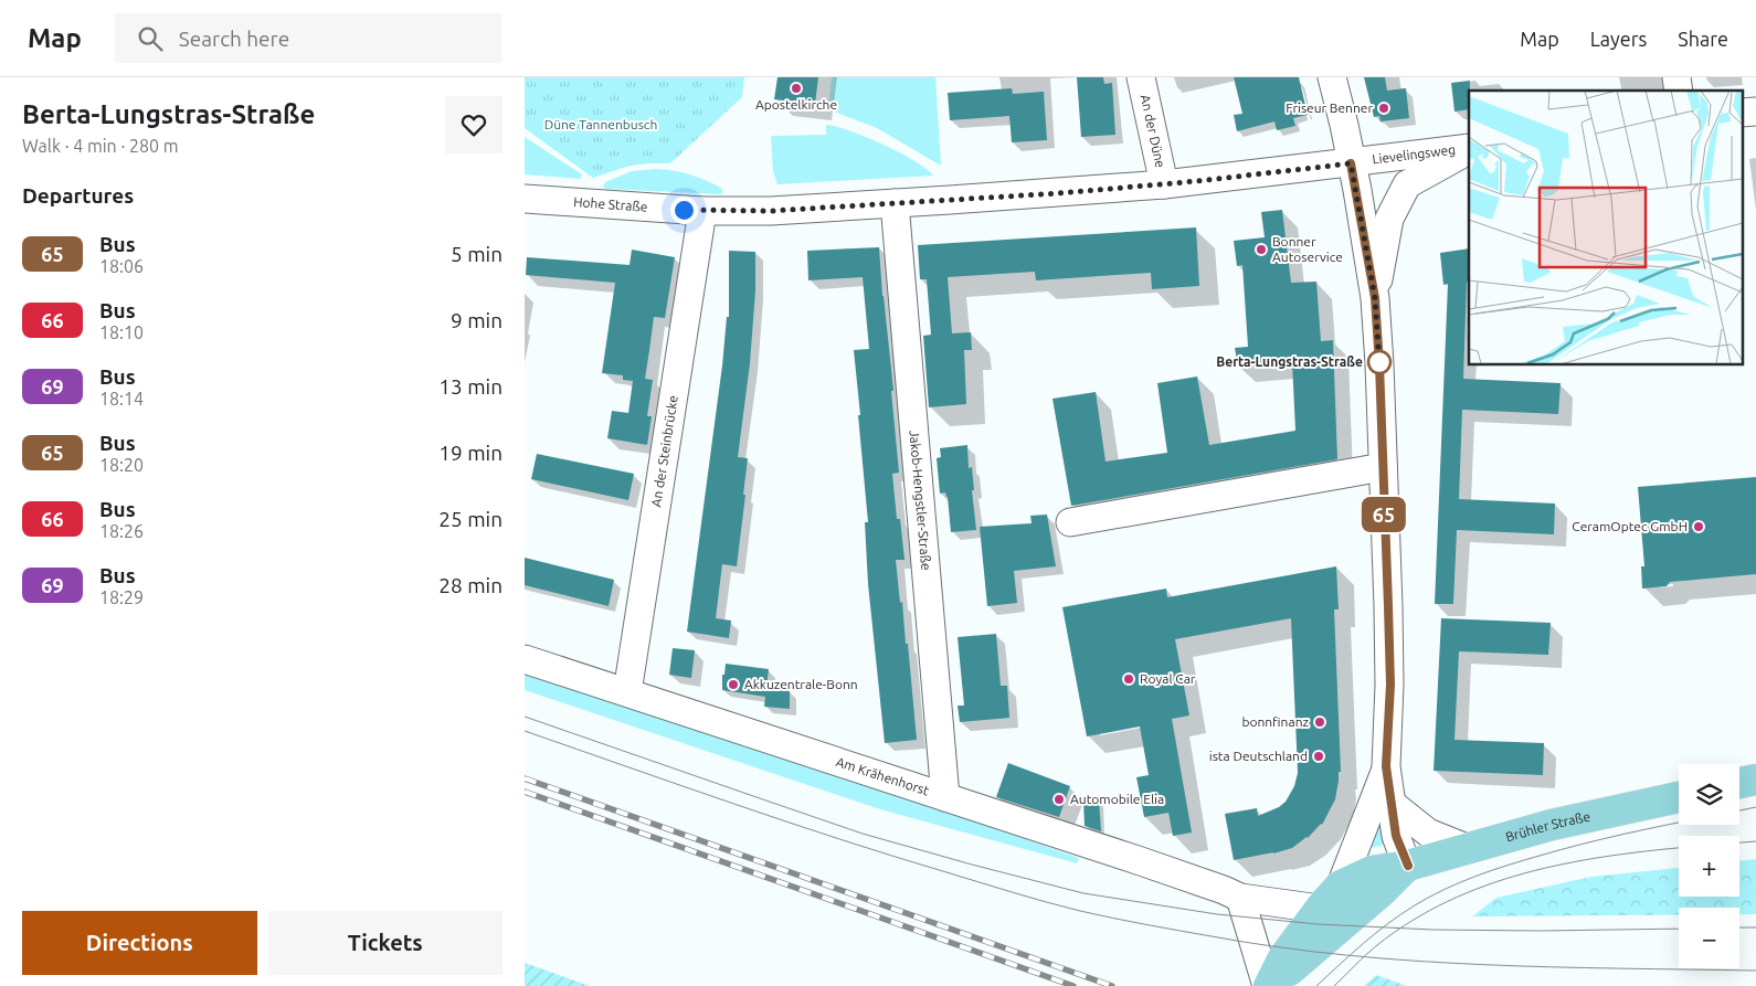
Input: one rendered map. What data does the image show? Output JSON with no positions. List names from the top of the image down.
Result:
{
  "streets": {
    "main road": ["Brühler Straße"],
    "street": [
      "An der Düne",
      "Lievelingsweg",
      "Hohe Straße",
      "An der Steinbrücke",
      "Jakob-Hengstler-Straße",
      "Am Krähenhorst"
    ]
  },
  "crossings": [
    ["An der Düne", "Lievelingsweg"],
    ["Lievelingsweg", "Hohe Straße"],
    ["Lievelingsweg", "Jakob-Hengstler-Straße"],
    ["Hohe Straße", "An der Steinbrücke"],
    ["Hohe Straße", "Jakob-Hengstler-Straße"],
    ["An der Steinbrücke", "Am Krähenhorst"],
    ["Jakob-Hengstler-Straße", "Am Krähenhorst"]
  ],
  "parks": ["Düne Tannenbusch"],
  "places": [
    "Apostelkirche",
    "Friseur Benner",
    "Bonner Autoservice",
    "Berta-Lungstras-Straße",
    "CeramOptec GmbH",
    "Royal Car",
    "Akkuzentrale-Bonn",
    "bonnfinanz",
    "ista Deutschland",
    "Automobile Elia"
  ],
  "lines": ["bus line 65"],
  "page": {
    "header": "Map",
    "search": "Search here",
    "nav": ["Map", "Layers", "Share"],
    "heading": [
      ["Berta-Lungstras-Straße", "Walk · 4 min · 280 m"],
      "Departures"
    ],
    "on_map": "65",
    "list": [
      {
        "mark": "65",
        "name": "Bus",
        "note": "18:06",
        "value": "5 min"
      },
      {
        "mark": "66",
        "name": "Bus",
        "note": "18:10",
        "value": "9 min"
      },
      {
        "mark": "69",
        "name": "Bus",
        "note": "18:14",
        "value": "13 min"
      },
      {
        "mark": "65",
        "name": "Bus",
        "note": "18:20",
        "value": "19 min"
      },
      {
        "mark": "66",
        "name": "Bus",
        "note": "18:26",
        "value": "25 min"
      },
      {
        "mark": "69",
        "name": "Bus",
        "note": "18:29",
        "value": "28 min"
      }
    ],
    "map_buttons": ["+", "−"],
    "buttons": ["Directions", "Tickets"]
  }
}
